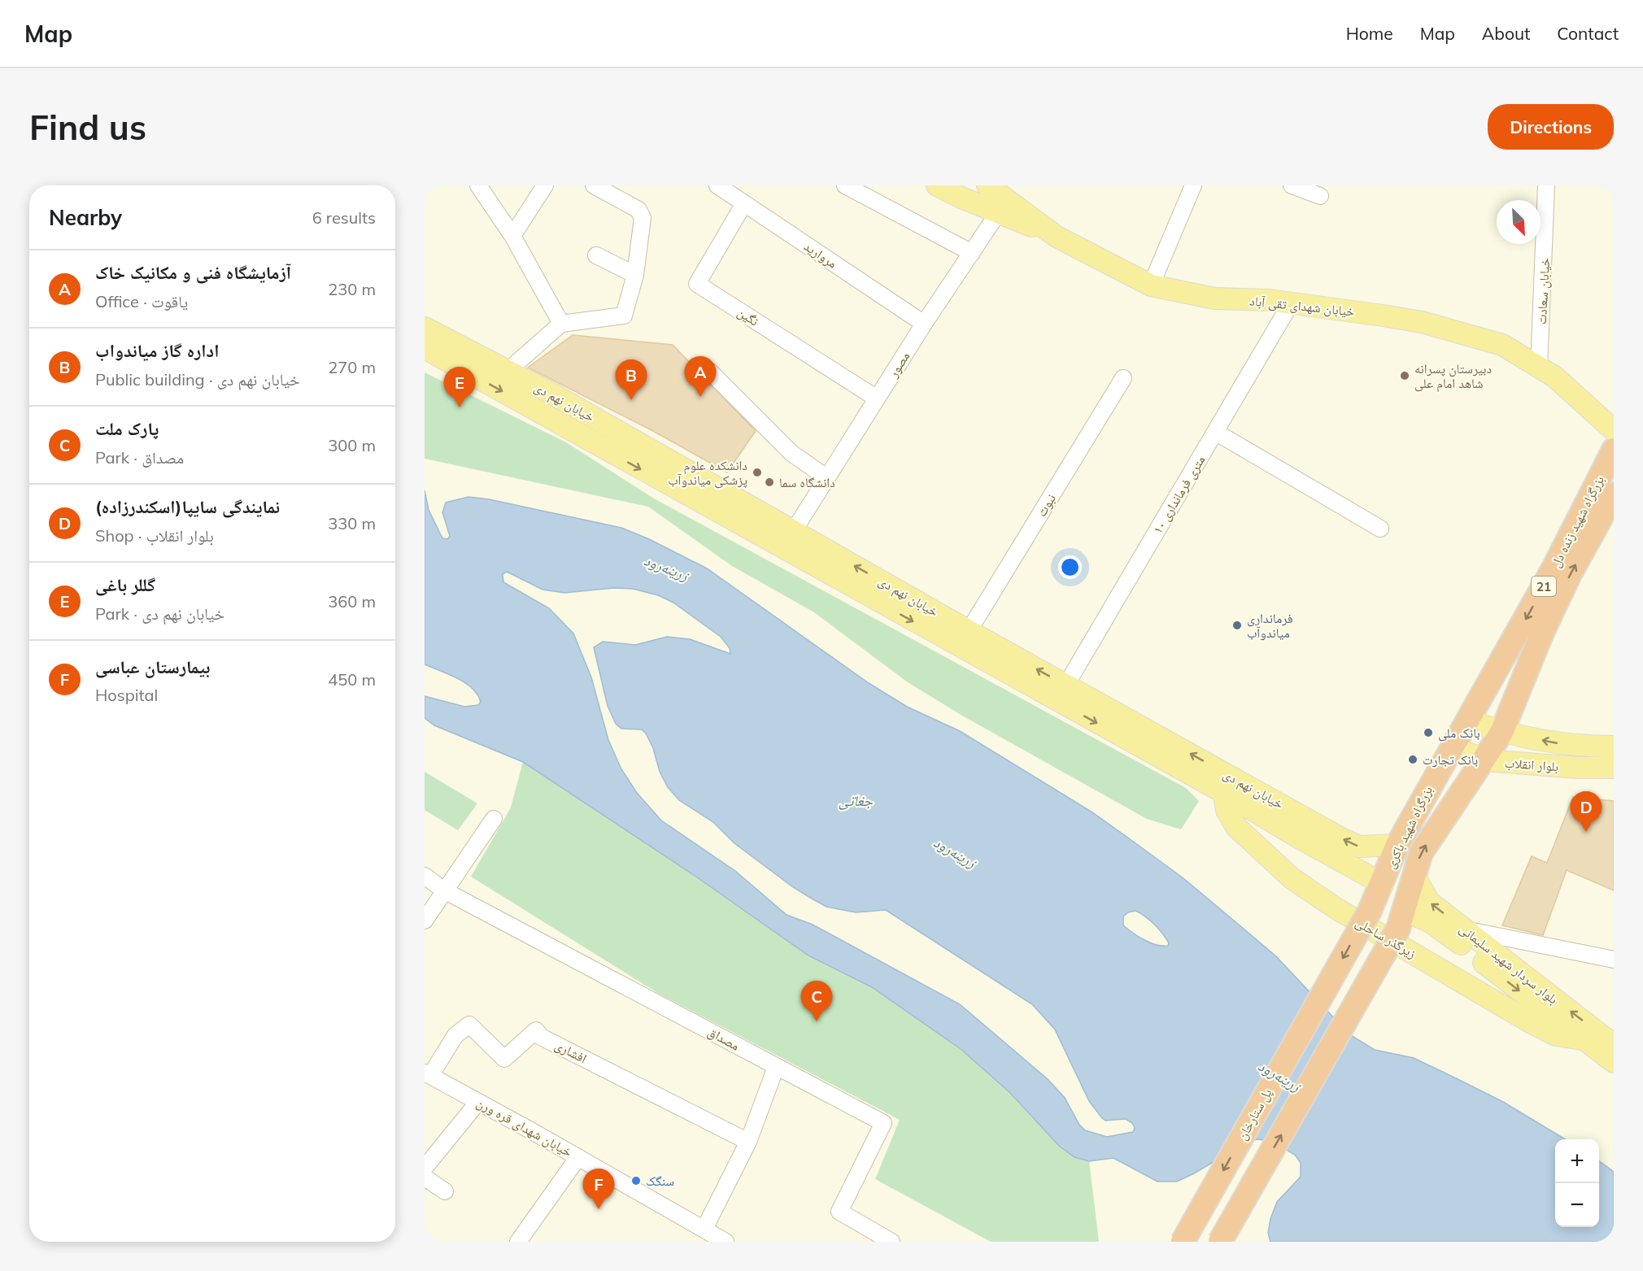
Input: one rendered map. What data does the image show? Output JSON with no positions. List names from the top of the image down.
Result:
{
  "streets": {
    "highway": [
      "بزرگراه شهید زنده دل",
      "21",
      "بزرگراه شهید باکری",
      "پل ستارخان"
    ],
    "main road": [
      "خیابان شهدای تقی آباد",
      "خیابان نهم دی",
      "بلوار انقلاب",
      "زیرگذر ساحلی",
      "بلوار سردار شهید سلیمانی"
    ],
    "street": [
      "مروارید",
      "خیابان سعادت",
      "نگین",
      "مصور",
      "۱۰ متری فرمانداری",
      "نبوت",
      "مصداق",
      "افشاری",
      "خیابان شهدای قره ورن"
    ]
  },
  "crossings": [
    ["مروارید", "نگین"],
    ["مروارید", "مصور"],
    ["خیابان سعادت", "خیابان شهدای تقی آباد"],
    ["خیابان شهدای تقی آباد", "مصور"],
    ["خیابان شهدای تقی آباد", "۱۰ متری فرمانداری"],
    ["نگین", "مصور"],
    ["مصور", "خیابان نهم دی"],
    ["خیابان نهم دی", "۱۰ متری فرمانداری"],
    ["خیابان نهم دی", "نبوت"],
    ["خیابان نهم دی", "بزرگراه شهید باکری"],
    ["خیابان نهم دی", "زیرگذر ساحلی"],
    ["بزرگراه شهید زنده دل", "21"],
    ["بزرگراه شهید زنده دل", "بلوار انقلاب"],
    ["بزرگراه شهید زنده دل", "بزرگراه شهید باکری"],
    ["21", "بلوار انقلاب"],
    ["21", "بزرگراه شهید باکری"],
    ["21", "بلوار سردار شهید سلیمانی"],
    ["بلوار انقلاب", "بزرگراه شهید باکری"],
    ["بزرگراه شهید باکری", "بلوار سردار شهید سلیمانی"],
    ["بزرگراه شهید باکری", "پل ستارخان"],
    ["زیرگذر ساحلی", "بلوار سردار شهید سلیمانی"],
    ["افشاری", "خیابان شهدای قره ورن"]
  ],
  "water": ["زرینه‌رود", "جغاتی"],
  "places": [
    "دبیرستان پسرانه شاهد امام علی",
    "دانشکده علوم پزشکی میاندوآب",
    "دانشگاه سما",
    "فرمانداری میاندوآب",
    "بانک ملی",
    "بانک تجارت",
    "سنگک"
  ],
  "north": "bottom right",
  "page": {
    "header": "Map",
    "nav": [
      "Home",
      "Map",
      "About",
      "Contact"
    ],
    "buttons": "Directions",
    "title": "Find us",
    "heading": ["Nearby", "6 results"],
    "list": [
      {
        "mark": "A",
        "name": "آزمایشگاه فنی و مکانیک خاک",
        "note": "Office · یاقوت",
        "value": "230 m"
      },
      {
        "mark": "B",
        "name": "اداره گاز میاندواب",
        "note": "Public building · خیابان نهم دی",
        "value": "270 m"
      },
      {
        "mark": "C",
        "name": "پارک ملت",
        "note": "Park · مصداق",
        "value": "300 m"
      },
      {
        "mark": "D",
        "name": "نمایندگی سایپا(اسکندرزاده)",
        "note": "Shop · بلوار انقلاب",
        "value": "330 m"
      },
      {
        "mark": "E",
        "name": "گللر باغی",
        "note": "Park · خیابان نهم دی",
        "value": "360 m"
      },
      {
        "mark": "F",
        "name": "بیمارستان عباسی",
        "note": "Hospital",
        "value": "450 m"
      }
    ],
    "pins": [
      "A",
      "B",
      "E",
      "D",
      "C",
      "F"
    ],
    "map_buttons": ["+", "−"]
  }
}
